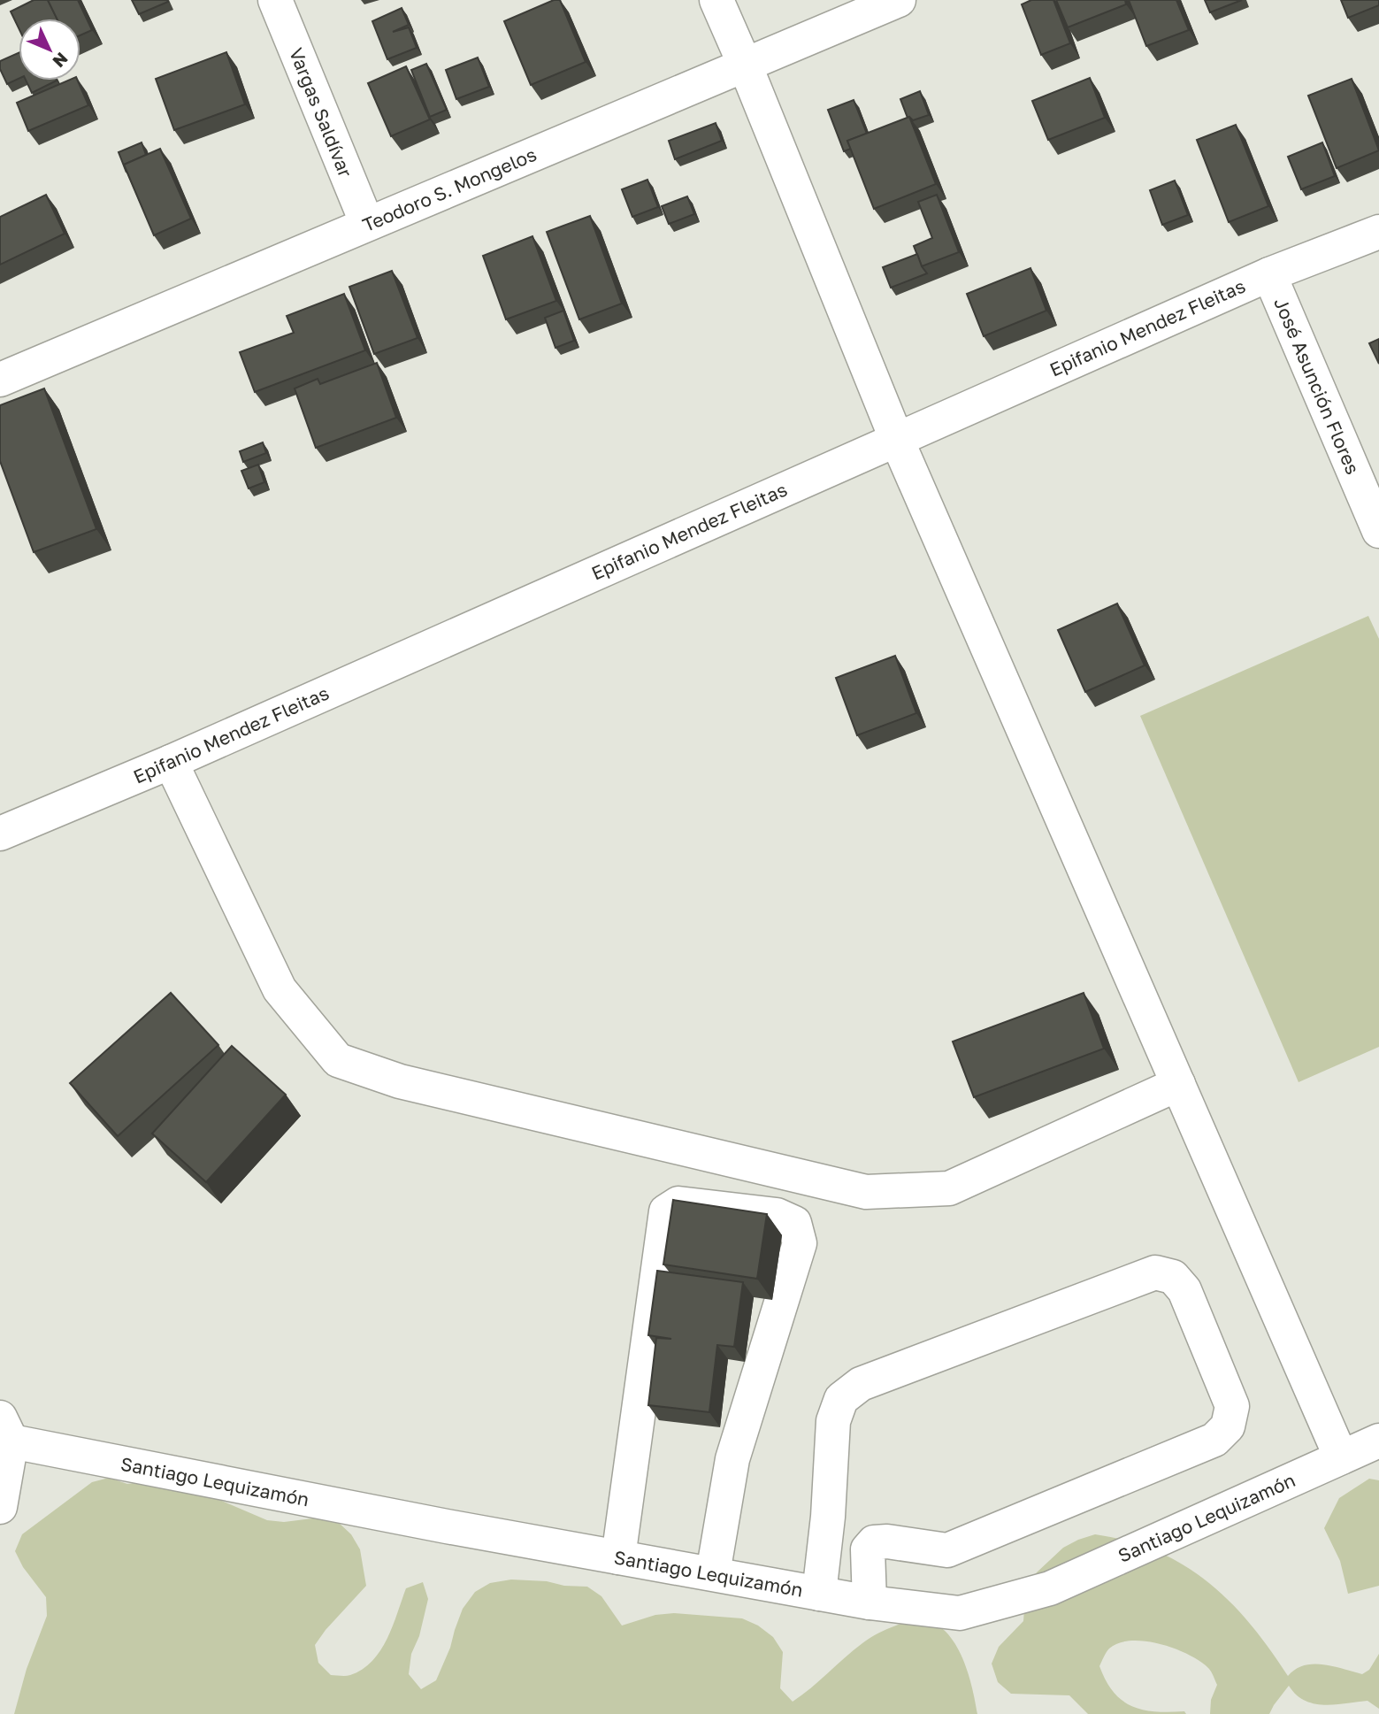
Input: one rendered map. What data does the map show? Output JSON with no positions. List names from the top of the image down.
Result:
{
  "streets": {
    "street": [
      "Vargas Saldívar",
      "Teodoro S. Mongelos",
      "Epifanio Mendez Fleitas",
      "José Asunción Flores",
      "Santiago Lequizamón"
    ]
  },
  "crossings": [
    ["Vargas Saldívar", "Teodoro S. Mongelos"],
    ["Epifanio Mendez Fleitas", "José Asunción Flores"]
  ],
  "north": "bottom right"
}
